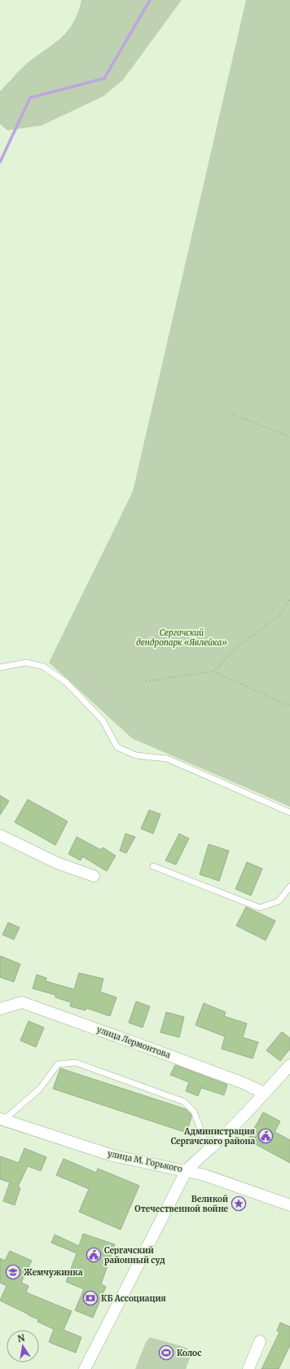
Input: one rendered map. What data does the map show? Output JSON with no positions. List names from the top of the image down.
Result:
{
  "streets": {
    "street": ["улица Лермонтова", "улица М. Горького"]
  },
  "parks": ["Сергачский дендропарк «Явлейка»"],
  "places": {
    "public building": ["Администрация Сергачского района", "Сергачский районный суд"],
    "place": ["Великой Отечественной войне"],
    "school or university": ["Жемчужинка"],
    "bank": ["КБ Ассоциация"],
    "sports": ["Колос"]
  },
  "north": "top"
}
